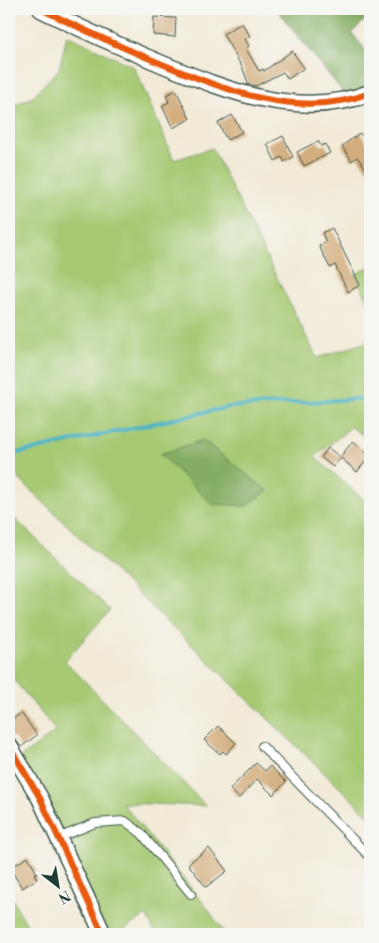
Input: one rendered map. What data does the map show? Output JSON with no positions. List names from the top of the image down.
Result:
{
  "north": "bottom right"
}
